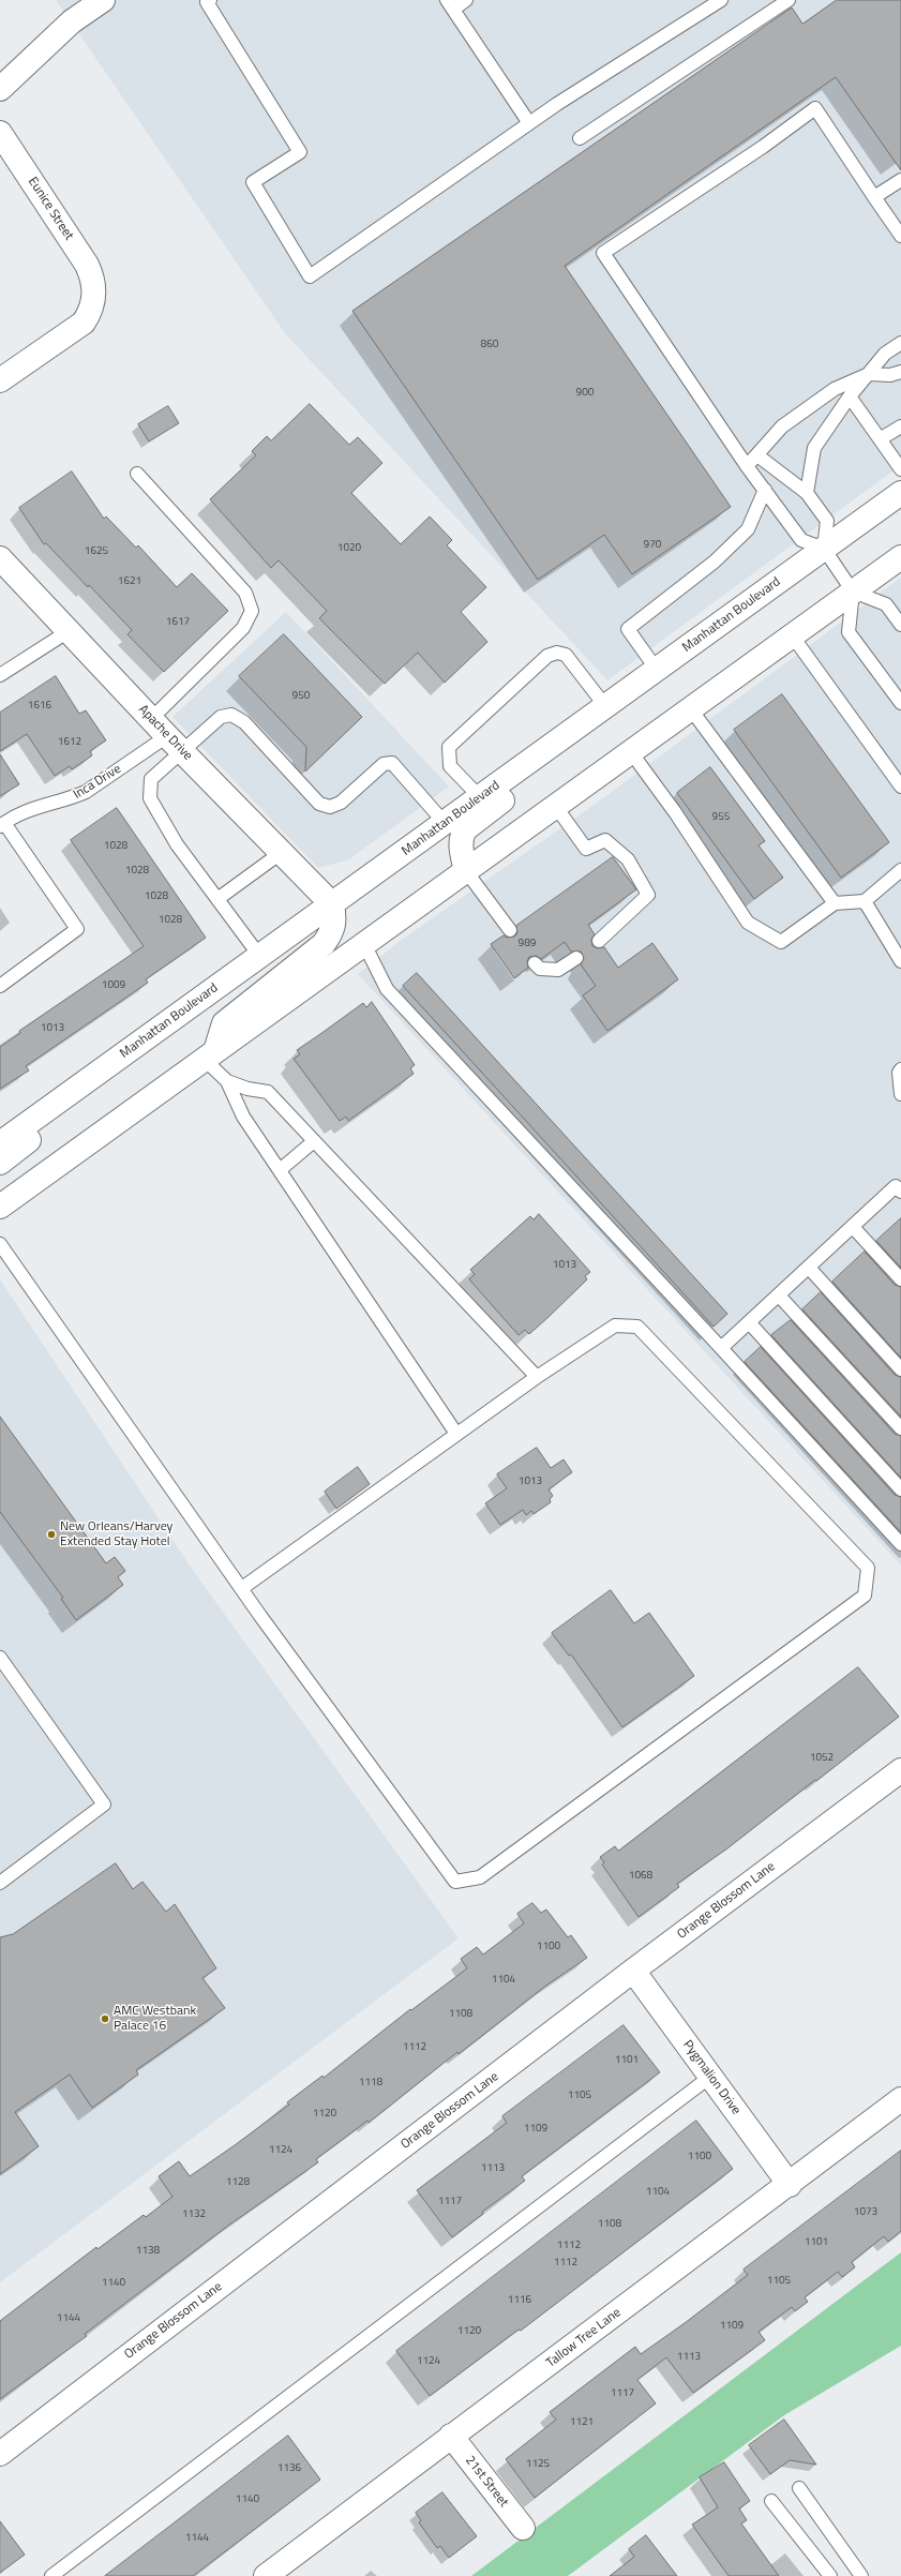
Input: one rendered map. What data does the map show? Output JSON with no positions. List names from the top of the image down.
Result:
{
  "streets": {
    "street": [
      "Eunice Street",
      "Manhattan Boulevard",
      "Apache Drive",
      "Orange Blossom Lane",
      "Pygmalion Drive",
      "Tallow Tree Lane",
      "21st Street"
    ],
    "lane": ["Inca Drive"]
  },
  "crossings": [
    ["Manhattan Boulevard", "Apache Drive"],
    ["Apache Drive", "Inca Drive"],
    ["Orange Blossom Lane", "Pygmalion Drive"],
    ["Pygmalion Drive", "Tallow Tree Lane"],
    ["Tallow Tree Lane", "21st Street"]
  ],
  "places": ["New Orleans/Harvey Extended Stay Hotel", "AMC Westbank Palace 16"],
  "house_numbers": [
    "860",
    "900",
    "970",
    "1020",
    "1625",
    "1621",
    "1617",
    "950",
    "1616",
    "1612",
    "955",
    "1028",
    "1028",
    "1028",
    "1028",
    "989",
    "1009",
    "1013",
    "1013",
    "1013",
    "1052",
    "1068",
    "1100",
    "1104",
    "1108",
    "1112",
    "1101",
    "1118",
    "1105",
    "1120",
    "1109",
    "1124",
    "1100",
    "1113",
    "1128",
    "1104",
    "1117",
    "1073",
    "1132",
    "1108",
    "1101",
    "1112",
    "1138",
    "1112",
    "1105",
    "1140",
    "1116",
    "1144",
    "1109",
    "1120",
    "1113",
    "1124",
    "1117",
    "1121",
    "1125",
    "1136",
    "1140",
    "1144"
  ]
}
